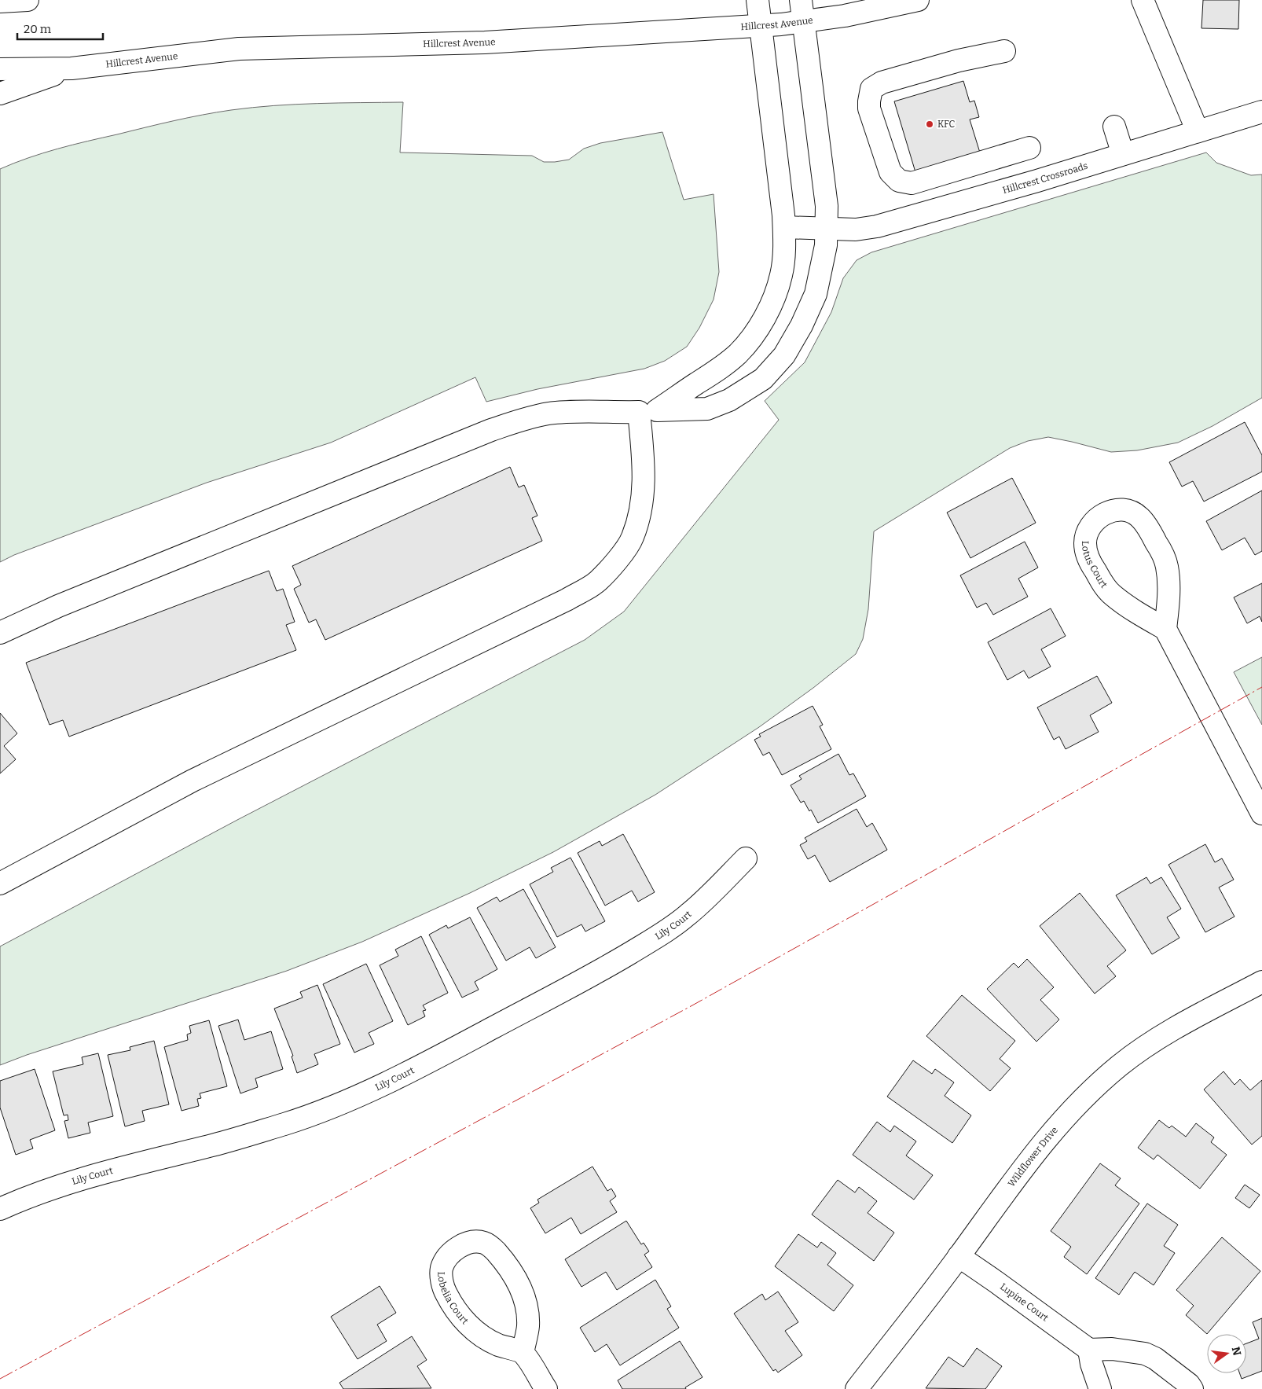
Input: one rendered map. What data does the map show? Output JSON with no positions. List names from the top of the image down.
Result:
{
  "streets": {
    "street": [
      "Hillcrest Avenue",
      "Hillcrest Crossroads",
      "Lotus Court",
      "Lily Court",
      "Wildflower Drive",
      "Lobelia Court",
      "Lupine Court"
    ]
  },
  "crossings": [
    ["Wildflower Drive", "Lupine Court"]
  ],
  "places": ["KFC"],
  "scale_bar": "20 m",
  "north": "right"
}
